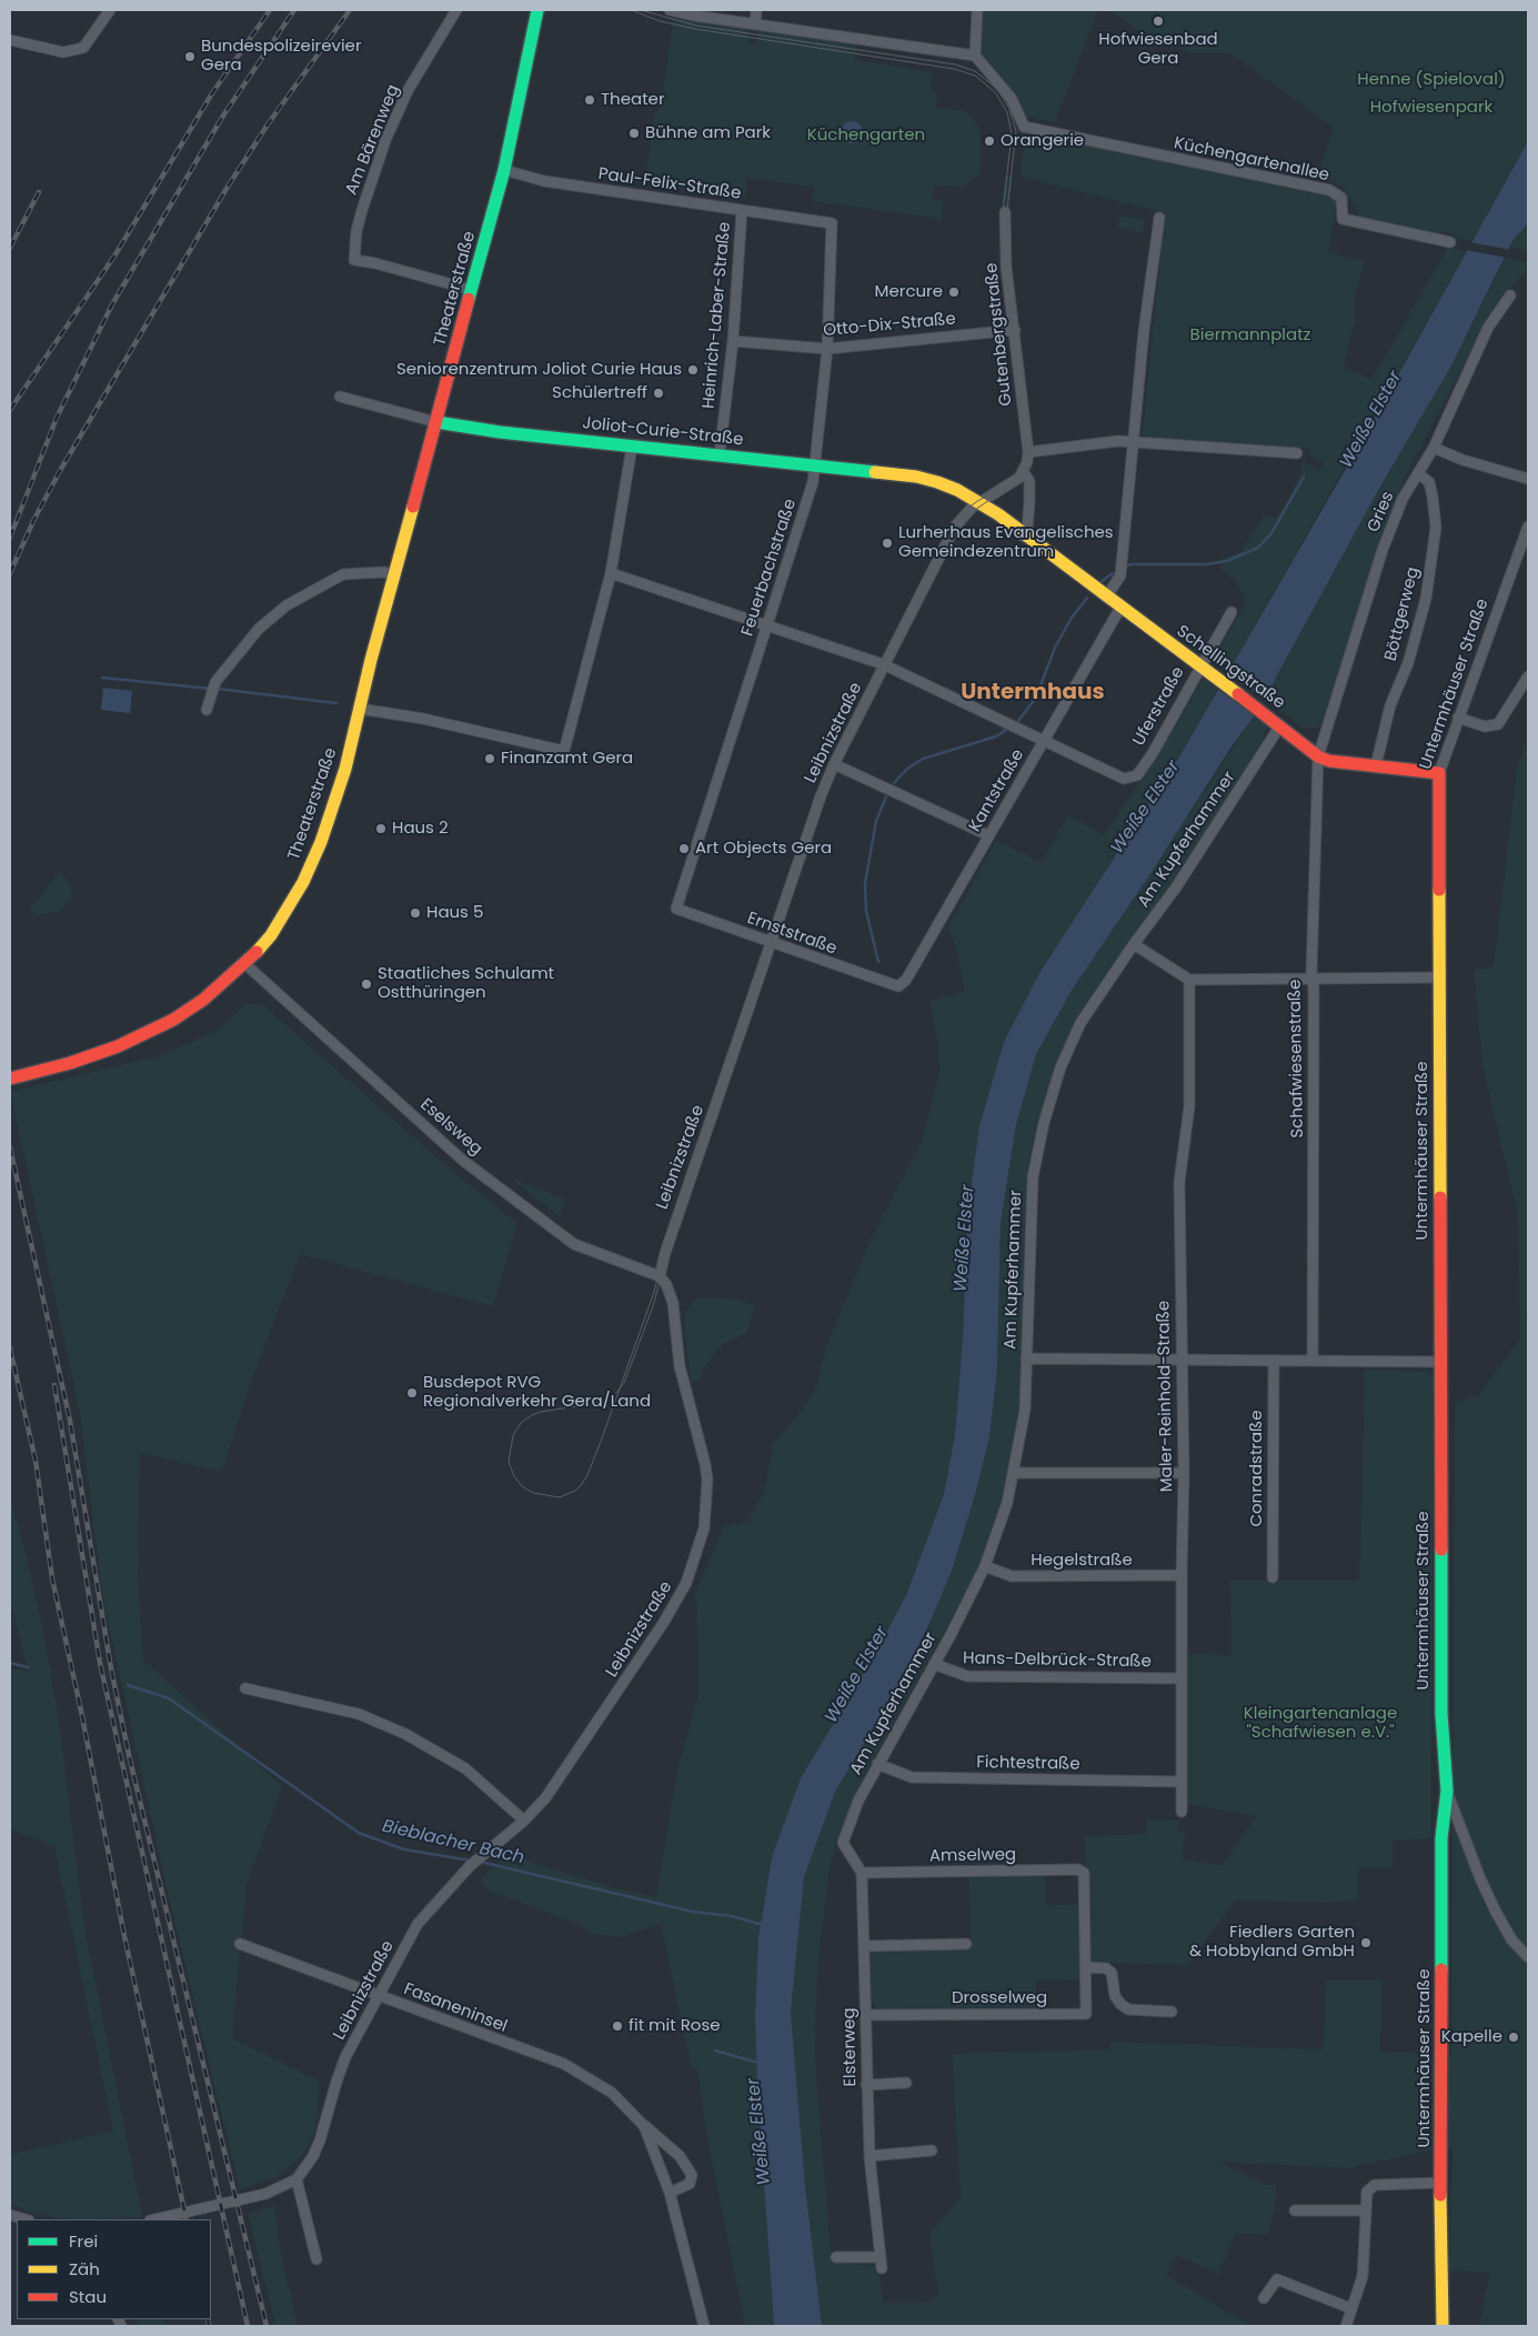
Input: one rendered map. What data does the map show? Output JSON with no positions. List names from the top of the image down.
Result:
{
  "streets": {
    "main road": [
      "Theaterstraße",
      "Joliot-Curie-Straße",
      "Schellingstraße",
      "Untermhäuser Straße"
    ],
    "street": [
      "Am Bärenweg",
      "Küchengartenallee",
      "Paul-Felix-Straße",
      "Heinrich-Laber-Straße",
      "Otto-Dix-Straße",
      "Gutenbergstraße",
      "Gries",
      "Feuerbachstraße",
      "Böttgerweg",
      "Uferstraße",
      "Leibnizstraße",
      "Kantstraße",
      "Am Kupferhammer",
      "Ernststraße",
      "Schafwiesenstraße",
      "Eselsweg",
      "Maler-Reinhold-Straße",
      "Conradstraße",
      "Hegelstraße",
      "Hans-Delbrück-Straße",
      "Fichtestraße",
      "Amselweg",
      "Drosselweg",
      "Fasaneninsel",
      "Elsterweg"
    ]
  },
  "crossings": [
    ["Am Bärenweg", "Theaterstraße"],
    ["Paul-Felix-Straße", "Theaterstraße"],
    ["Paul-Felix-Straße", "Heinrich-Laber-Straße"],
    ["Paul-Felix-Straße", "Feuerbachstraße"],
    ["Theaterstraße", "Joliot-Curie-Straße"],
    ["Theaterstraße", "Eselsweg"],
    ["Heinrich-Laber-Straße", "Otto-Dix-Straße"],
    ["Heinrich-Laber-Straße", "Joliot-Curie-Straße"],
    ["Otto-Dix-Straße", "Gutenbergstraße"],
    ["Otto-Dix-Straße", "Feuerbachstraße"],
    ["Joliot-Curie-Straße", "Feuerbachstraße"],
    ["Joliot-Curie-Straße", "Schellingstraße"],
    ["Joliot-Curie-Straße", "Leibnizstraße"],
    ["Gries", "Böttgerweg"],
    ["Gries", "Schellingstraße"],
    ["Gries", "Schafwiesenstraße"],
    ["Feuerbachstraße", "Ernststraße"],
    ["Schellingstraße", "Uferstraße"],
    ["Schellingstraße", "Kantstraße"],
    ["Schellingstraße", "Am Kupferhammer"],
    ["Schellingstraße", "Schafwiesenstraße"],
    ["Uferstraße", "Kantstraße"],
    ["Leibnizstraße", "Ernststraße"],
    ["Leibnizstraße", "Eselsweg"],
    ["Leibnizstraße", "Fasaneninsel"],
    ["Kantstraße", "Ernststraße"],
    ["Am Kupferhammer", "Hegelstraße"],
    ["Am Kupferhammer", "Hans-Delbrück-Straße"],
    ["Am Kupferhammer", "Fichtestraße"],
    ["Am Kupferhammer", "Elsterweg"],
    ["Maler-Reinhold-Straße", "Hegelstraße"],
    ["Maler-Reinhold-Straße", "Hans-Delbrück-Straße"],
    ["Maler-Reinhold-Straße", "Fichtestraße"],
    ["Amselweg", "Drosselweg"],
    ["Amselweg", "Elsterweg"],
    ["Drosselweg", "Elsterweg"]
  ],
  "districts": ["Untermhaus"],
  "water": ["Weiße Elster", "Bieblacher Bach"],
  "parks": [
    "Henne (Spieloval)",
    "Hofwiesenpark",
    "Küchengarten",
    "Biermannplatz",
    "Kleingartenanlage \"Schafwiesen e.V.\""
  ],
  "places": [
    "Hofwiesenbad Gera",
    "Bundespolizeirevier Gera",
    "Theater",
    "Bühne am Park",
    "Orangerie",
    "Mercure",
    "Seniorenzentrum Joliot Curie Haus",
    "Schülertreff",
    "Lurherhaus Evangelisches Gemeindezentrum",
    "Finanzamt Gera",
    "Haus 2",
    "Art Objects Gera",
    "Haus 5",
    "Staatliches Schulamt Ostthüringen",
    "Busdepot RVG Regionalverkehr Gera/Land",
    "Fiedlers Garten & Hobbyland GmbH",
    "fit mit Rose",
    "Kapelle"
  ],
  "legend": ["Frei", "Zäh", "Stau"]
}
